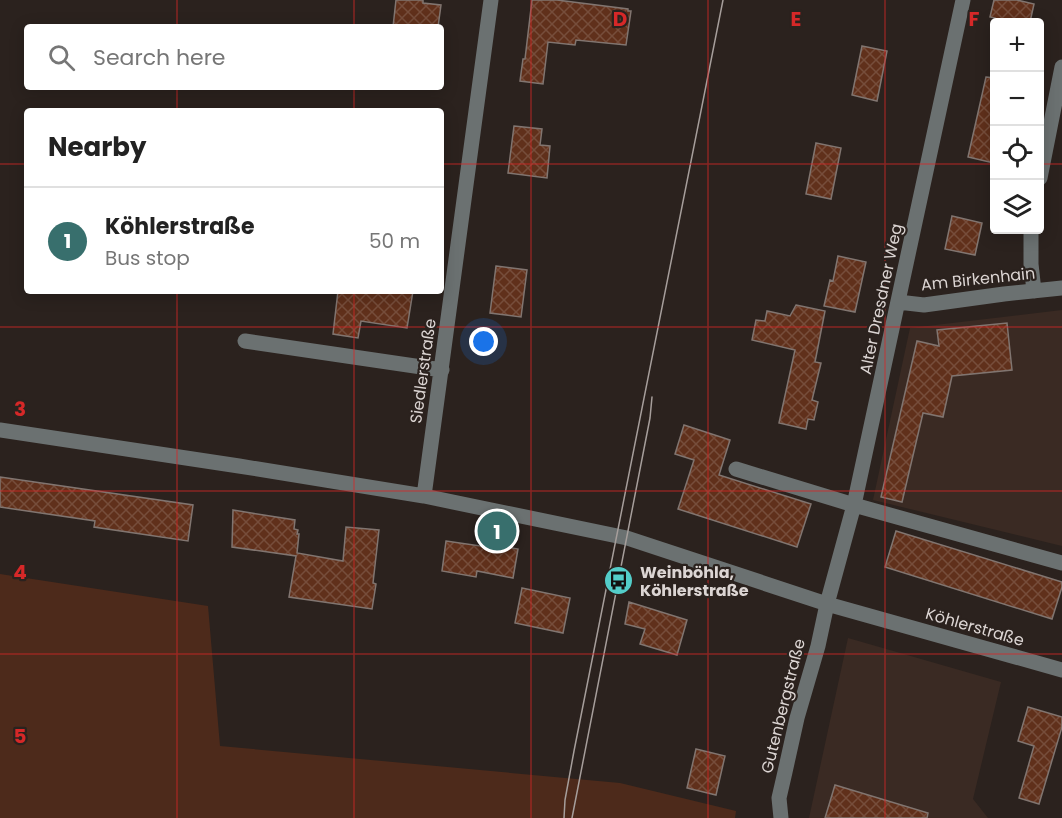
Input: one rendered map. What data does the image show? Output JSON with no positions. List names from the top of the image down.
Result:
{
  "streets": {
    "street": [
      "Am Birkenhain",
      "Alter Dresdner Weg",
      "Siedlerstraße",
      "Köhlerstraße",
      "Gutenbergstraße"
    ]
  },
  "crossings": [
    ["Am Birkenhain", "Alter Dresdner Weg"],
    ["Alter Dresdner Weg", "Köhlerstraße"],
    ["Alter Dresdner Weg", "Gutenbergstraße"],
    ["Siedlerstraße", "Köhlerstraße"],
    ["Köhlerstraße", "Gutenbergstraße"]
  ],
  "places": {
    "bus stop": ["Weinböhla, Köhlerstraße"]
  },
  "page": {
    "map_buttons": ["+", "−"],
    "search": "Search here",
    "heading": "Nearby",
    "list": [
      {
        "mark": "1",
        "name": "Köhlerstraße",
        "note": "Bus stop",
        "value": "50 m"
      }
    ],
    "pins": "1"
  },
  "grid": {
    "columns": ["D", "E", "F"],
    "rows": ["3", "4", "5"]
  }
}
